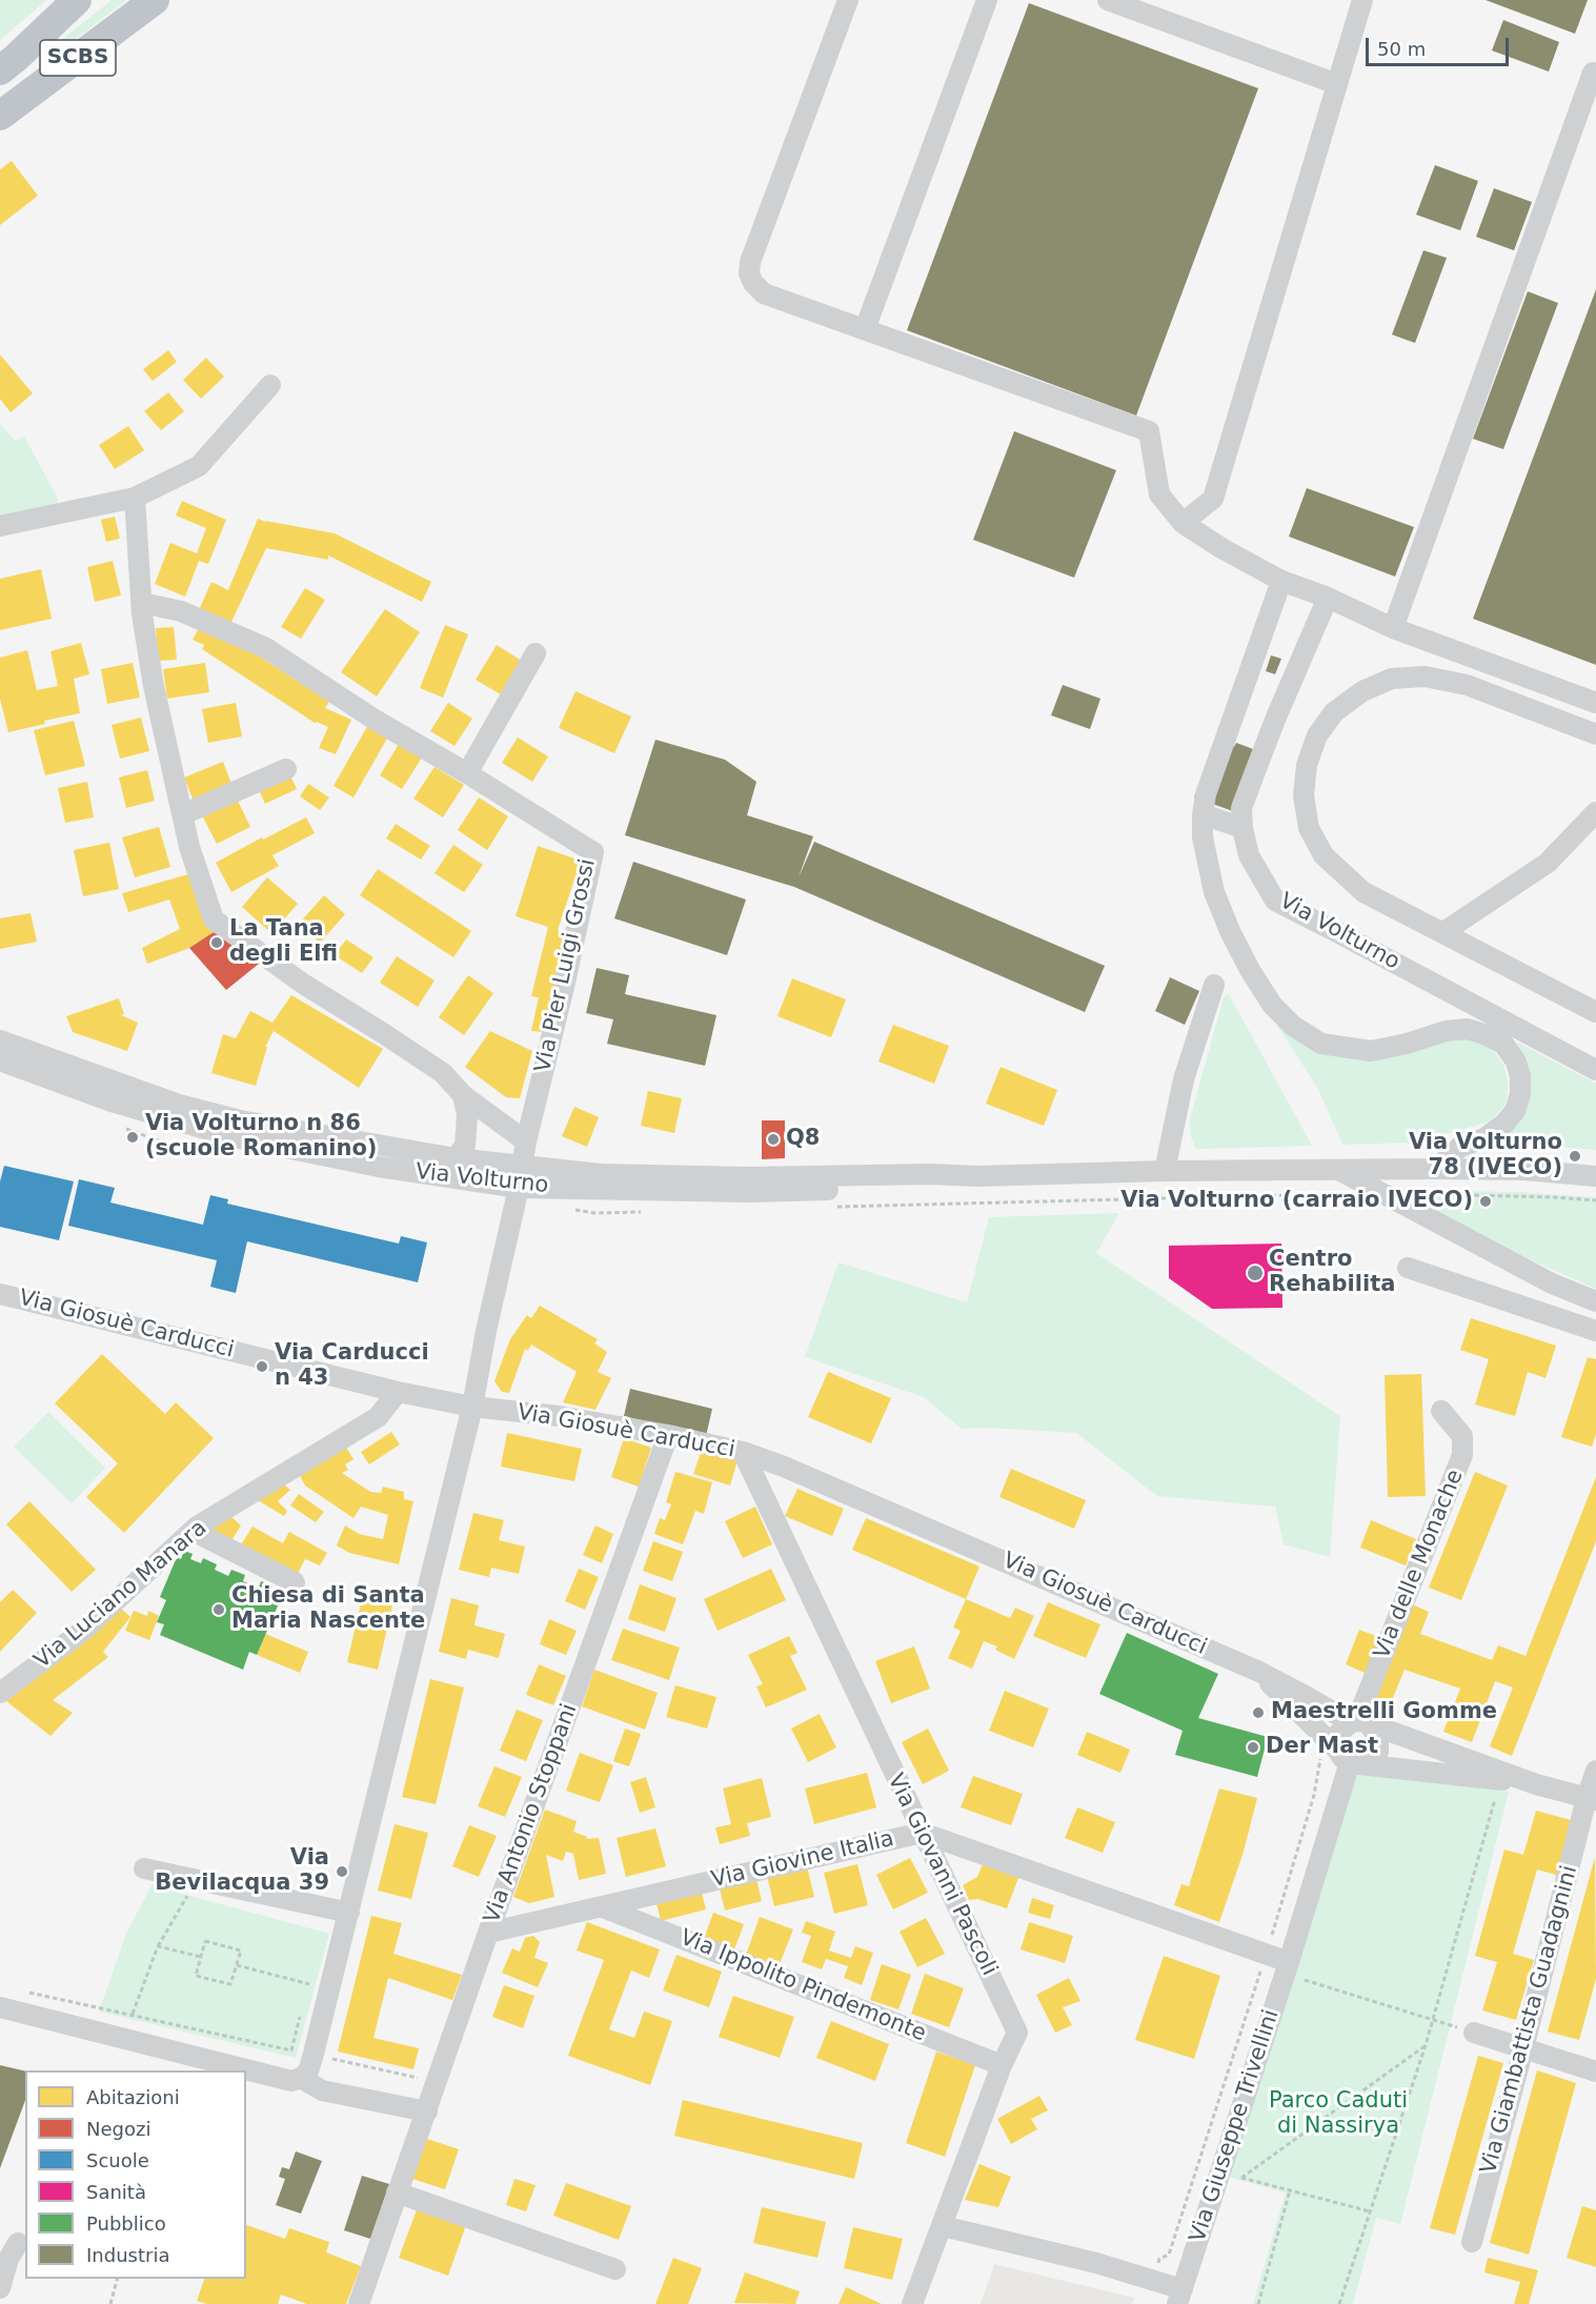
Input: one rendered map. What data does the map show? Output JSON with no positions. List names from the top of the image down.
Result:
{
  "streets": {
    "highway": ["SCBS"],
    "street": [
      "Via Volturno",
      "Via Pier Luigi Grossi",
      "Via Giosuè Carducci",
      "Via delle Monache",
      "Via Luciano Manara",
      "Via Antonio Stoppani",
      "Via Giovine Italia",
      "Via Giovanni Pascoli",
      "Via Ippolito Pindemonte",
      "Via Giambattista Guadagnini",
      "Via Giuseppe Trivellini"
    ]
  },
  "crossings": [
    ["Via Volturno", "Via Pier Luigi Grossi"],
    ["Via Pier Luigi Grossi", "Via Giosuè Carducci"],
    ["Via Giosuè Carducci", "Via delle Monache"],
    ["Via Giosuè Carducci", "Via Luciano Manara"],
    ["Via Giosuè Carducci", "Via Antonio Stoppani"],
    ["Via Giosuè Carducci", "Via Giovanni Pascoli"],
    ["Via Giosuè Carducci", "Via Giambattista Guadagnini"],
    ["Via Antonio Stoppani", "Via Giovine Italia"],
    ["Via Giovine Italia", "Via Giovanni Pascoli"],
    ["Via Giovine Italia", "Via Ippolito Pindemonte"],
    ["Via Giovine Italia", "Via Giuseppe Trivellini"],
    ["Via Giovanni Pascoli", "Via Ippolito Pindemonte"],
    ["Via Giovanni Pascoli", "Via Giuseppe Trivellini"]
  ],
  "parks": ["Parco Caduti di Nassirya"],
  "places": [
    "La Tana degli Elfi",
    "Via Volturno n 86 (scuole Romanino)",
    "Q8",
    "Via Volturno 78 (IVECO)",
    "Via Volturno (carraio IVECO)",
    "Centro Rehabilita",
    "Via Carducci n 43",
    "Chiesa di Santa Maria Nascente",
    "Maestrelli Gomme",
    "Der Mast",
    "Via Bevilacqua 39"
  ],
  "legend": [
    "Abitazioni",
    "Negozi",
    "Scuole",
    "Sanità",
    "Pubblico",
    "Industria"
  ],
  "scale_bar": "50 m"
}
